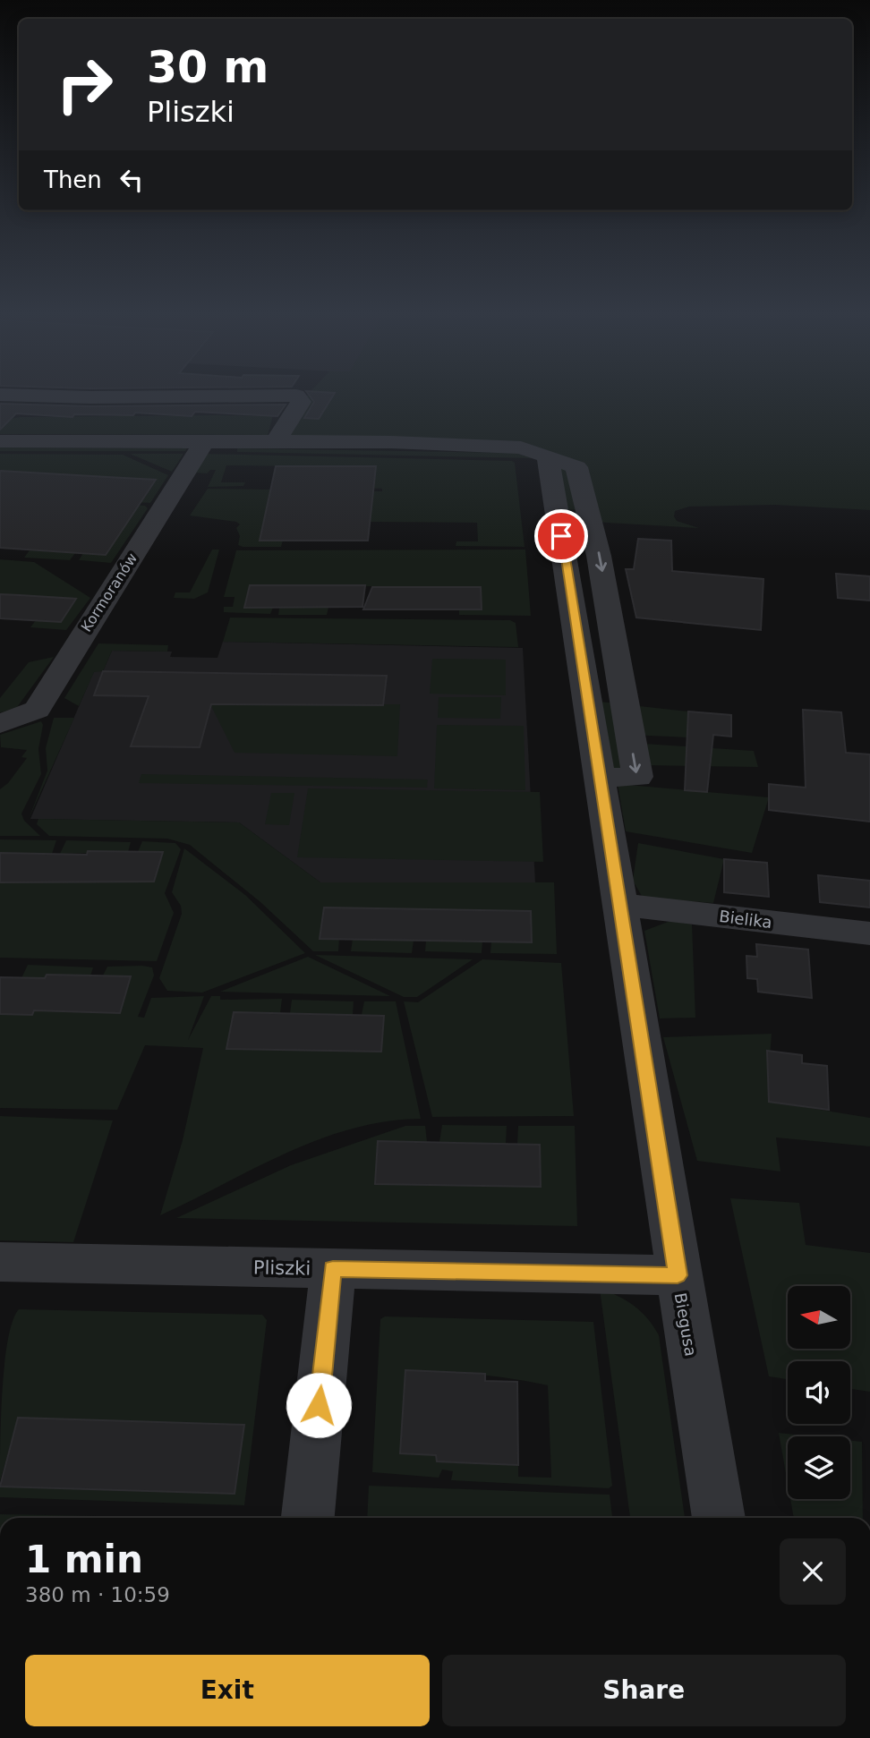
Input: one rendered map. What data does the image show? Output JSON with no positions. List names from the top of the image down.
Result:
{
  "streets": {
    "street": [
      "Kormoranów",
      "Bielika",
      "Pliszki",
      "Biegusa"
    ]
  },
  "crossings": [
    ["Bielika", "Biegusa"],
    ["Pliszki", "Biegusa"]
  ],
  "north": "left",
  "page": {
    "turn": ["30 m", "Pliszki"],
    "then": "Then",
    "heading": ["1 min", "380 m · 10:59"],
    "buttons": ["Exit", "Share"]
  }
}
